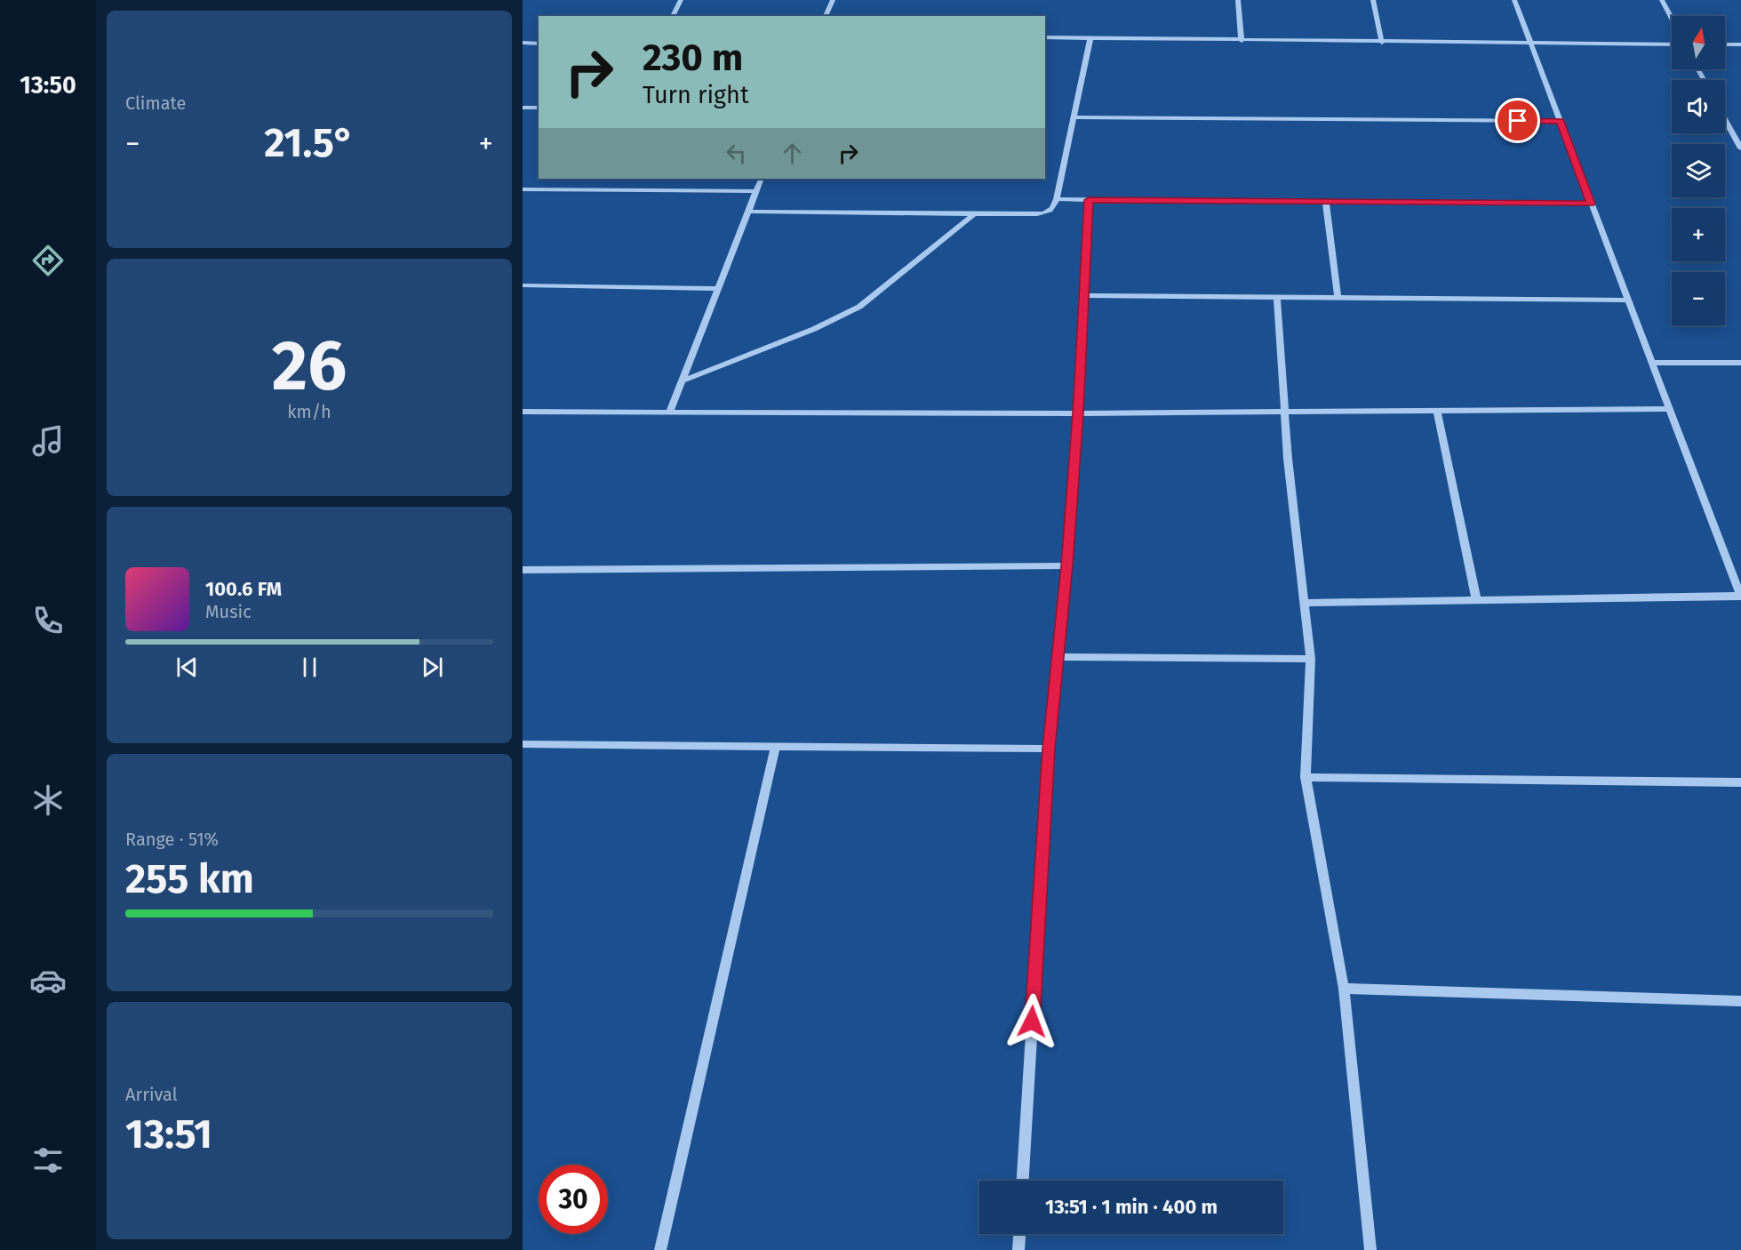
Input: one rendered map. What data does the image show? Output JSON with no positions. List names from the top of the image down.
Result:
{
  "north": "top",
  "page": {
    "tabs": "13:50",
    "tile": [
      "Climate",
      ["26", "km/h"],
      ["Range · 51%", "255 km"],
      ["Arrival", "13:51"]
    ],
    "map_buttons": ["+", "−"],
    "turn": ["230 m", "Turn right"],
    "heat": ["−", "21.5°", "+"],
    "song": ["100.6 FM", "Music"],
    "limit": "30",
    "trip": "13:51 · 1 min · 400 m"
  }
}
